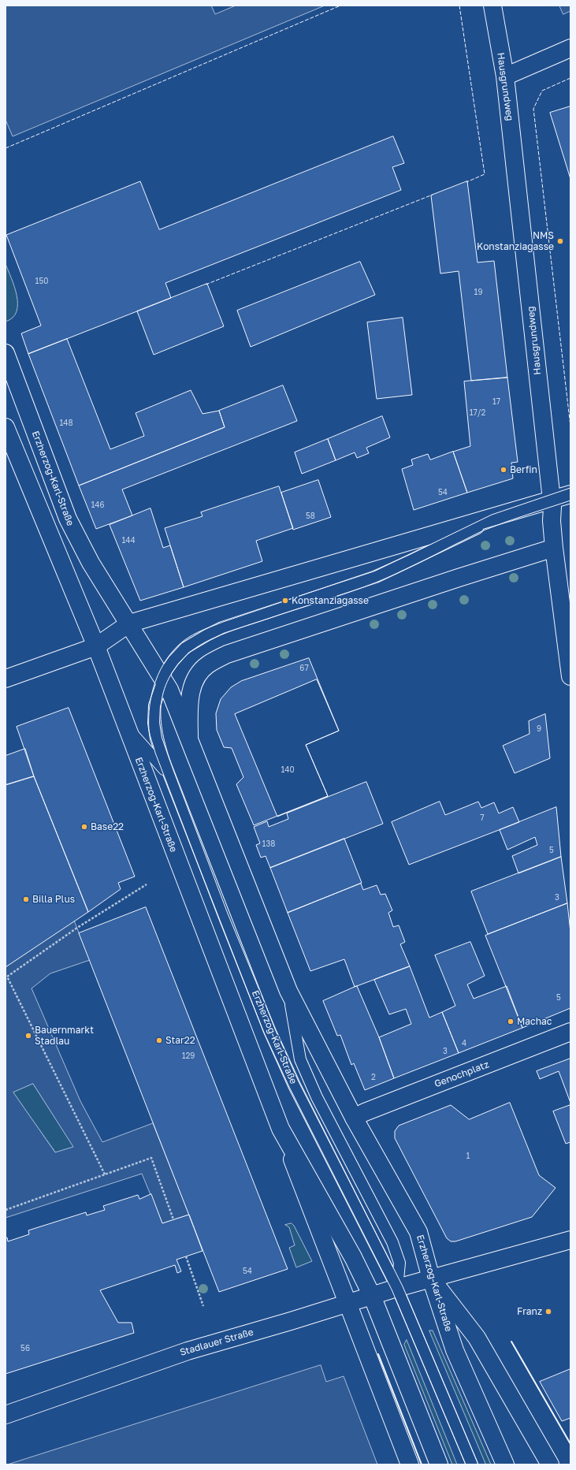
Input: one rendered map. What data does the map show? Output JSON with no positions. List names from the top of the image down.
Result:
{
  "streets": {
    "main road": [
      "Hausgrundweg",
      "Erzherzog-Karl-Straße",
      "Genochplatz",
      "Stadlauer Straße"
    ]
  },
  "crossings": [
    ["Erzherzog-Karl-Straße", "Genochplatz"],
    ["Erzherzog-Karl-Straße", "Stadlauer Straße"]
  ],
  "places": [
    "NMS Konstanziagasse",
    "Berfin",
    "Konstanziagasse",
    "Base22",
    "Billa Plus",
    "Machac",
    "Bauernmarkt Stadlau",
    "Star22",
    "Franz"
  ],
  "house_numbers": [
    "150",
    "19",
    "17",
    "17/2",
    "148",
    "54",
    "146",
    "58",
    "144",
    "67",
    "9",
    "140",
    "7",
    "138",
    "5",
    "3",
    "5",
    "4",
    "3",
    "129",
    "2",
    "1",
    "54",
    "56"
  ]
}
